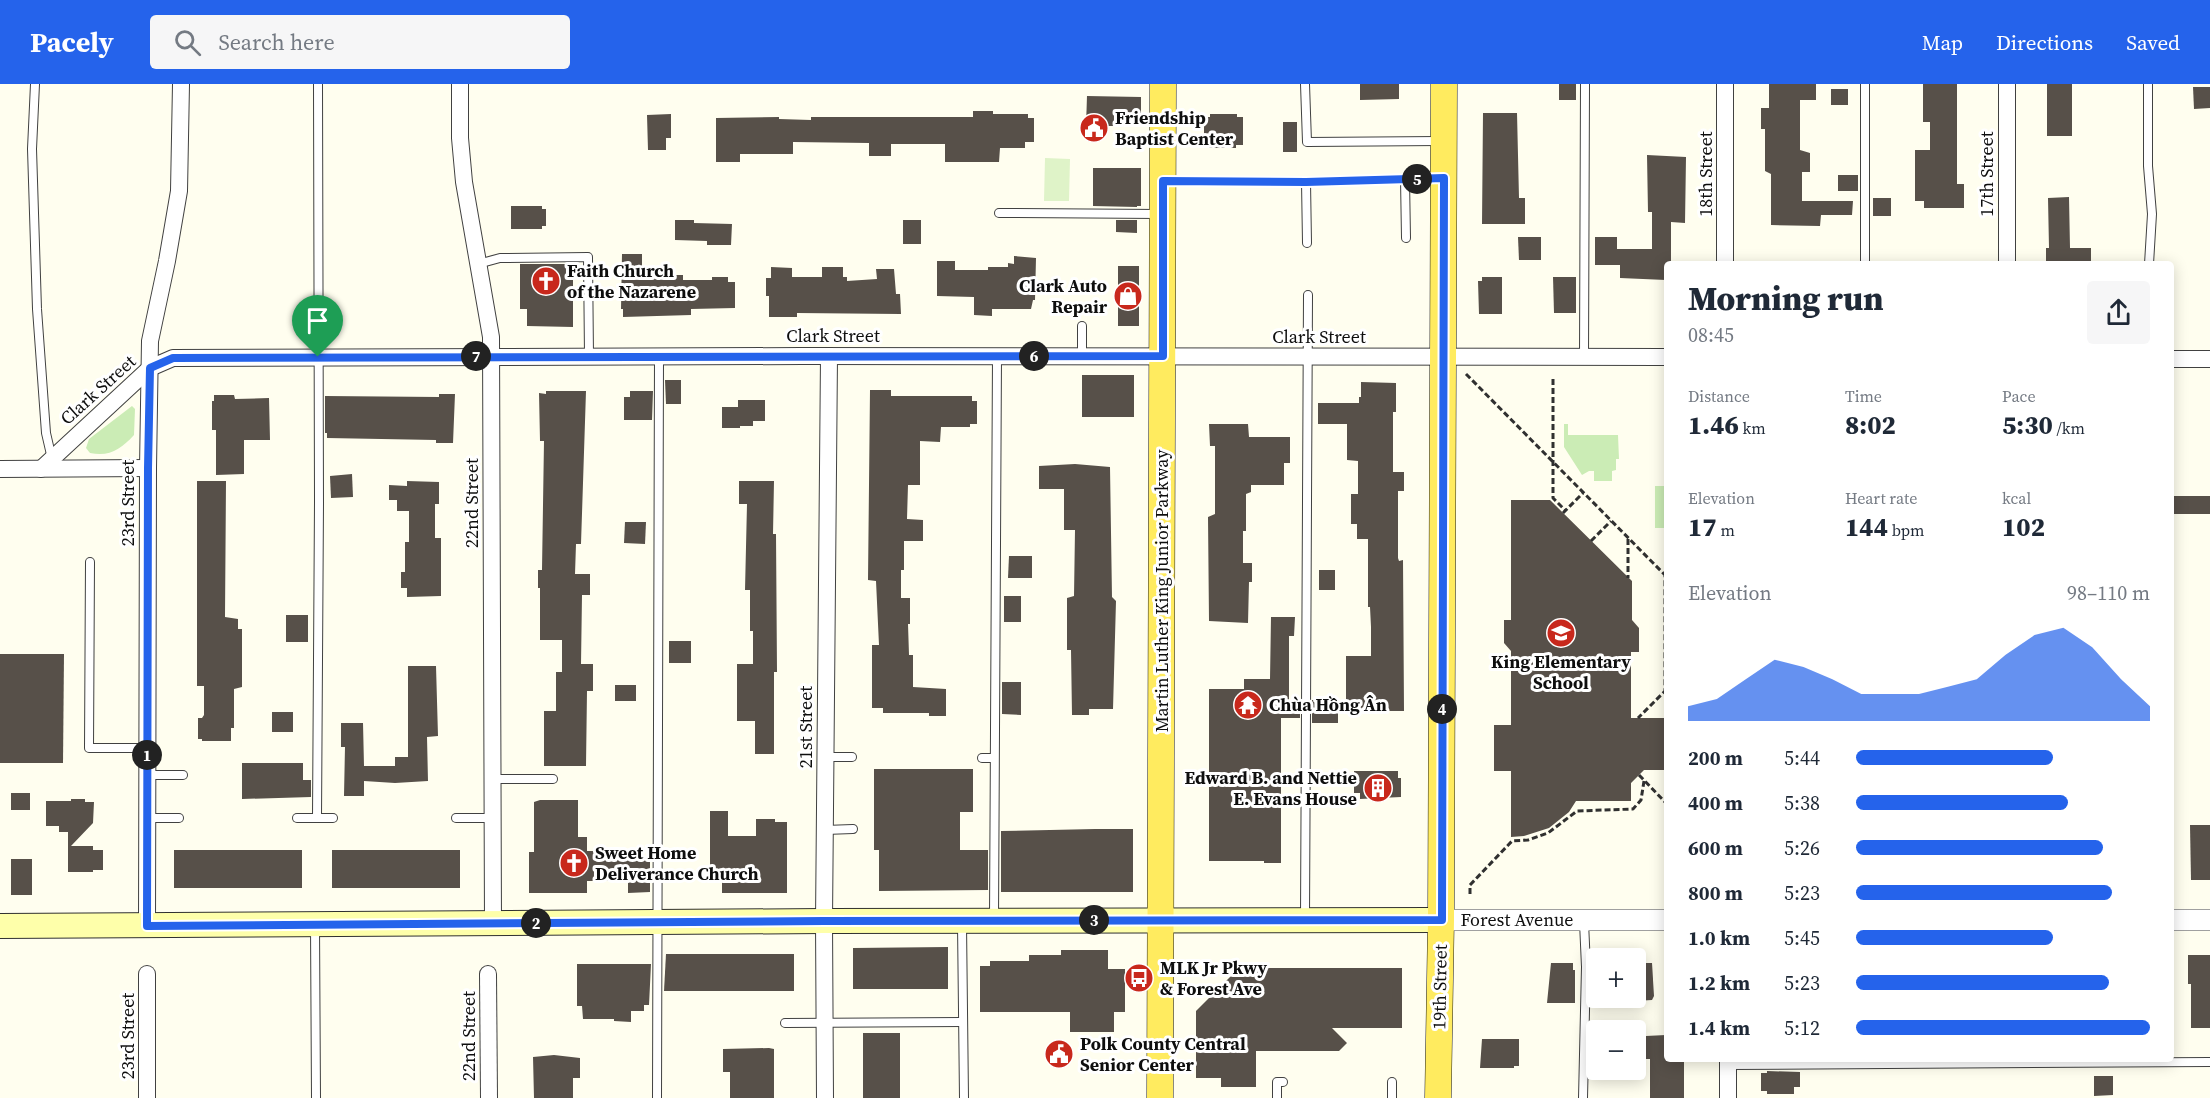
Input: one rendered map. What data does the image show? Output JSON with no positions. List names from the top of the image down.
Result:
{
  "streets": {
    "main road": ["Martin Luther King Junior Parkway", "Forest Avenue", "19th Street"],
    "street": [
      "18th Street",
      "17th Street",
      "Clark Street",
      "23rd Street",
      "22nd Street",
      "21st Street"
    ]
  },
  "crossings": [
    ["Clark Street", "23rd Street"],
    ["Clark Street", "22nd Street"],
    ["Clark Street", "Martin Luther King Junior Parkway"],
    ["Clark Street", "21st Street"],
    ["Clark Street", "19th Street"],
    ["23rd Street", "Forest Avenue"],
    ["22nd Street", "Forest Avenue"],
    ["Martin Luther King Junior Parkway", "Forest Avenue"],
    ["21st Street", "Forest Avenue"],
    ["Forest Avenue", "19th Street"]
  ],
  "places": {
    "public building": ["Friendship Baptist Center", "Polk County Central Senior Center"],
    "church": ["Faith Church of the Nazarene", "Sweet Home Deliverance Church"],
    "shop": ["Clark Auto Repair"],
    "school or university": ["King Elementary School"],
    "temple": ["Chùa Hồng Ân"],
    "building": ["Edward B. and Nettie E. Evans House"],
    "bus stop": ["MLK Jr Pkwy & Forest Ave"]
  },
  "page": {
    "header": "Pacely",
    "search": "Search here",
    "nav": ["Map", "Directions", "Saved"],
    "pins": [
      "5",
      "6",
      "7",
      "4",
      "1",
      "3",
      "2"
    ],
    "heading": ["Morning run", "08:45"],
    "stats": [
      ["Distance", "1.46 km"],
      ["Time", "8:02"],
      ["Pace", "5:30 /km"],
      ["Elevation", "17 m"],
      ["Heart rate", "144 bpm"],
      ["kcal", "102"]
    ],
    "chart": ["Elevation", "98–110 m"],
    "list": [
      {
        "name": "200 m",
        "note": "5:44"
      },
      {
        "name": "400 m",
        "note": "5:38"
      },
      {
        "name": "600 m",
        "note": "5:26"
      },
      {
        "name": "800 m",
        "note": "5:23"
      },
      {
        "name": "1.0 km",
        "note": "5:45"
      },
      {
        "name": "1.2 km",
        "note": "5:23"
      },
      {
        "name": "1.4 km",
        "note": "5:12"
      }
    ],
    "map_buttons": ["+", "−"]
  }
}
